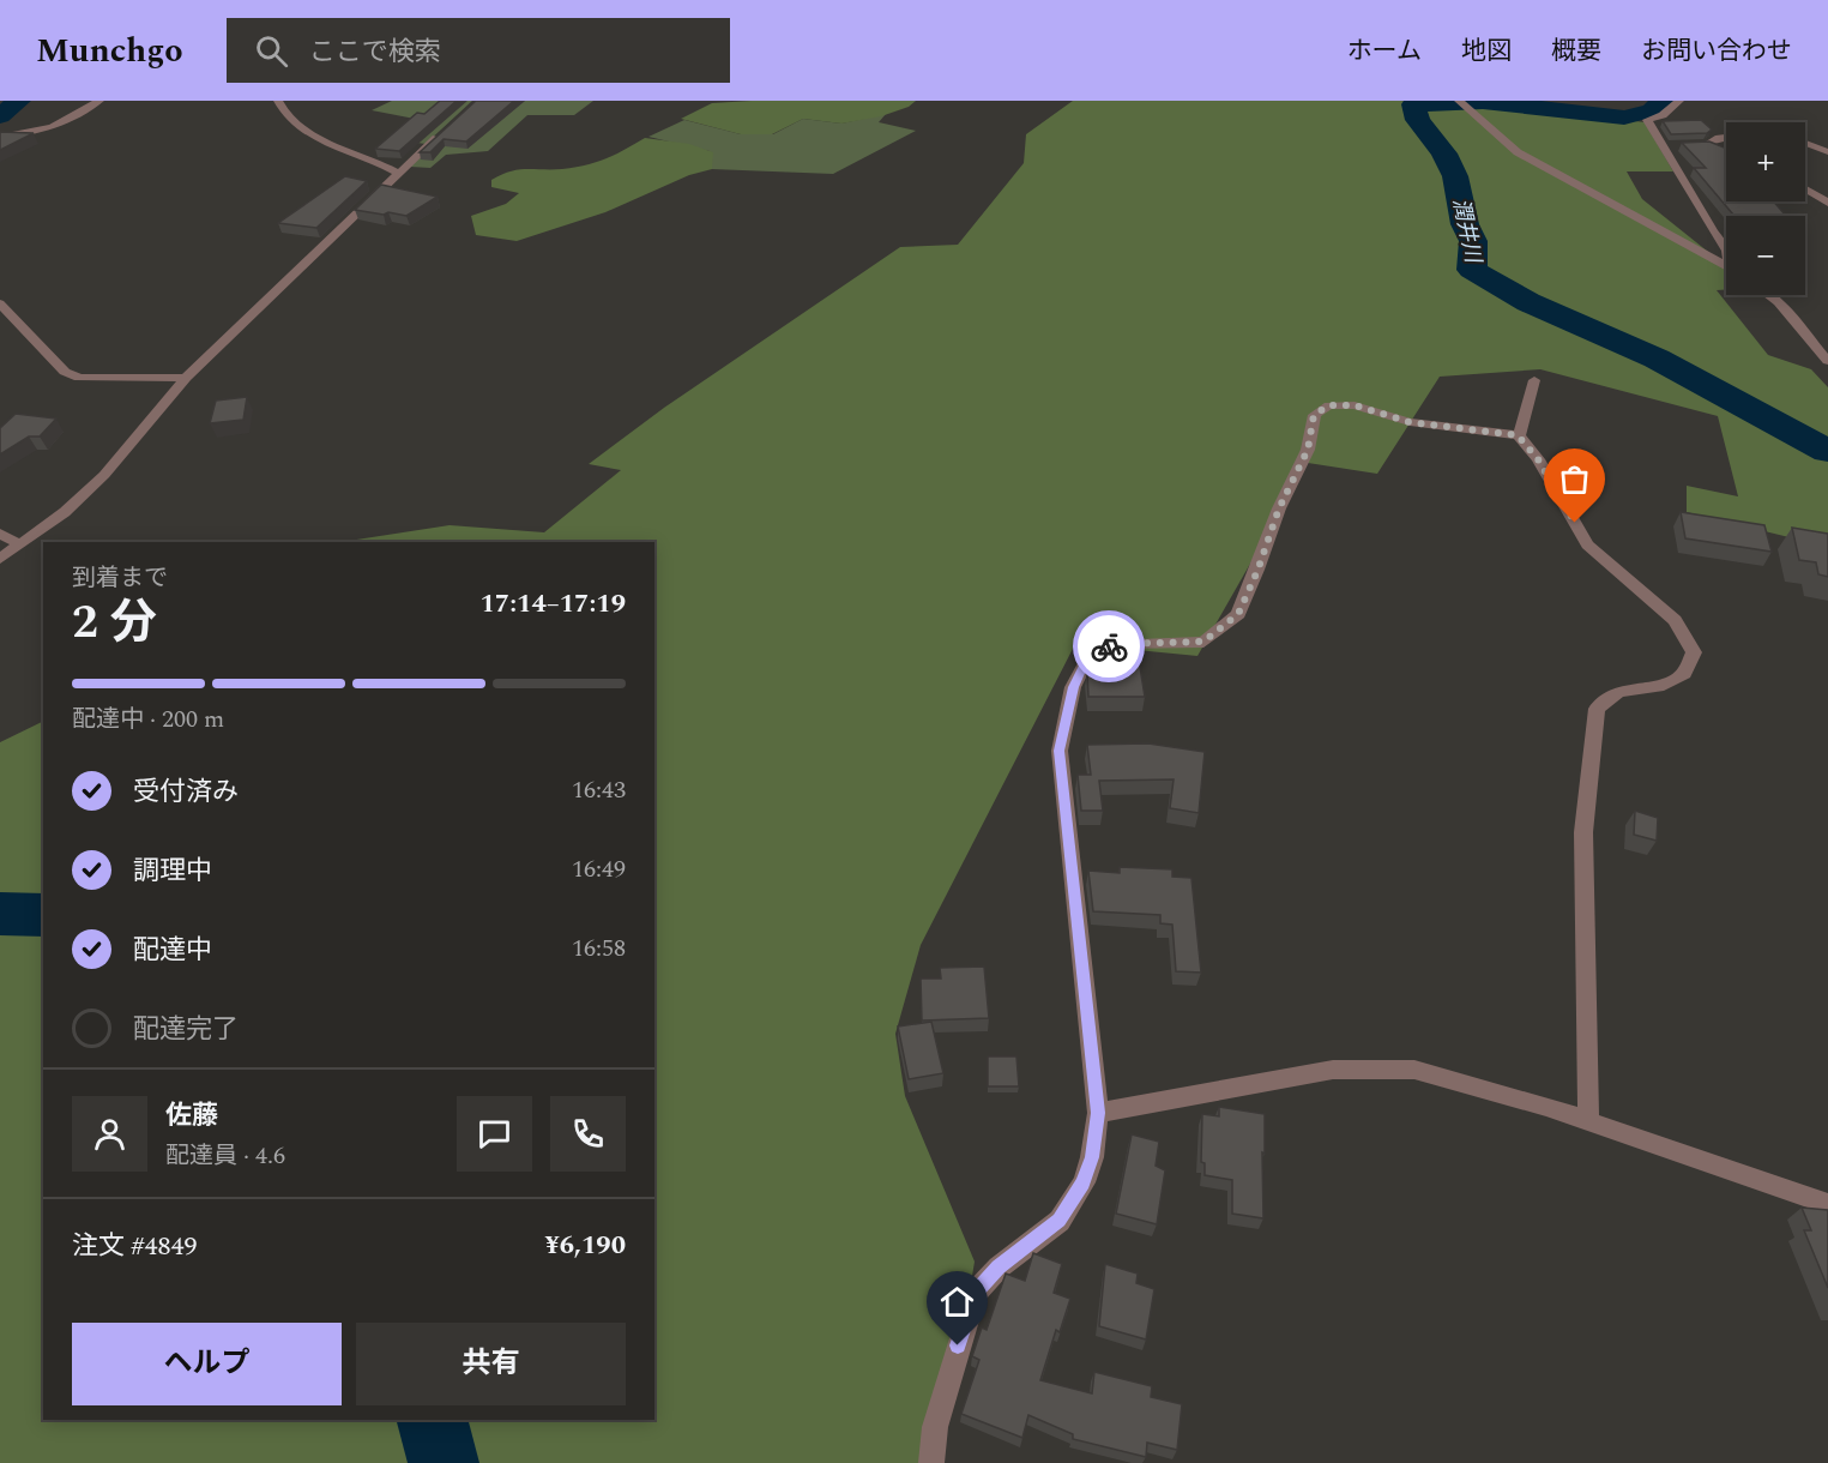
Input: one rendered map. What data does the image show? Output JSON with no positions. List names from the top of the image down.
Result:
{
  "water": ["潤井川"],
  "page": {
    "header": "Munchgo",
    "search": "ここで検索",
    "nav": [
      "ホーム",
      "地図",
      "概要",
      "お問い合わせ"
    ],
    "map_buttons": ["+", "−"],
    "heading": ["2 分", "到着まで", "17:14–17:19"],
    "panel": [
      "佐藤",
      "配達員 · 4.6",
      "注文 #4849",
      "¥6,190"
    ],
    "bar": "配達中 · 200 m",
    "list": [
      ["受付済み", "16:43"],
      ["調理中", "16:49"],
      ["配達中", "16:58"],
      "配達完了"
    ],
    "buttons": ["ヘルプ", "共有"]
  }
}
